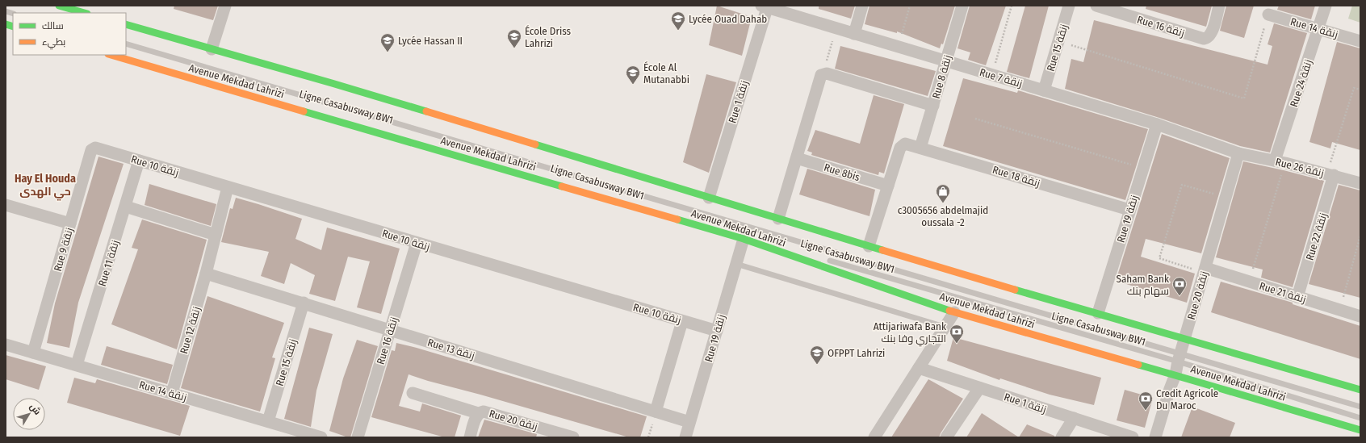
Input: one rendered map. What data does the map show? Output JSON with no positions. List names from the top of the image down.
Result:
{
  "streets": {
    "main road": ["Avenue Mekdad Lahrizi"],
    "street": [
      "Rue 16 زنقة",
      "Rue 14 زنقة",
      "Rue 15 زنقة",
      "Rue 8 زنقة",
      "Rue 7 زنقة",
      "Rue 24 زنقة",
      "Rue 1 زنقة",
      "Rue 10 زنقة",
      "Rue 26 زنقة",
      "Rue 8bis",
      "Rue 18 زنقة",
      "Rue 19 زنقة",
      "Rue 22 زنقة",
      "Rue 9 زنقة",
      "Rue 11 زنقة",
      "Rue 21 زنقة",
      "Rue 20 زنقة",
      "Rue 12 زنقة",
      "Rue 13 زنقة"
    ],
    "lane": ["Ligne Casabusway BW1"]
  },
  "crossings": [
    ["Rue 16 زنقة", "Rue 10 زنقة"],
    ["Rue 16 زنقة", "Rue 13 زنقة"],
    ["Rue 14 زنقة", "Rue 15 زنقة"],
    ["Rue 14 زنقة", "Rue 24 زنقة"],
    ["Rue 14 زنقة", "Rue 9 زنقة"],
    ["Rue 14 زنقة", "Rue 11 زنقة"],
    ["Rue 14 زنقة", "Rue 12 زنقة"],
    ["Rue 15 زنقة", "Rue 7 زنقة"],
    ["Rue 15 زنقة", "Rue 13 زنقة"],
    ["Rue 8 زنقة", "Rue 7 زنقة"],
    ["Rue 8 زنقة", "Rue 18 زنقة"],
    ["Rue 7 زنقة", "Rue 1 زنقة"],
    ["Rue 7 زنقة", "Rue 26 زنقة"],
    ["Rue 7 زنقة", "Rue 19 زنقة"],
    ["Rue 7 زنقة", "Rue 20 زنقة"],
    ["Avenue Mekdad Lahrizi", "Rue 1 زنقة"],
    ["Avenue Mekdad Lahrizi", "Rue 19 زنقة"],
    ["Avenue Mekdad Lahrizi", "Rue 20 زنقة"],
    ["Rue 24 زنقة", "Rue 26 زنقة"],
    ["Ligne Casabusway BW1", "Rue 20 زنقة"],
    ["Rue 10 زنقة", "Rue 19 زنقة"],
    ["Rue 10 زنقة", "Rue 9 زنقة"],
    ["Rue 10 زنقة", "Rue 11 زنقة"],
    ["Rue 10 زنقة", "Rue 12 زنقة"],
    ["Rue 26 زنقة", "Rue 22 زنقة"],
    ["Rue 26 زنقة", "Rue 20 زنقة"],
    ["Rue 8bis", "Rue 18 زنقة"],
    ["Rue 18 زنقة", "Rue 19 زنقة"],
    ["Rue 19 زنقة", "Rue 13 زنقة"],
    ["Rue 22 زنقة", "Rue 21 زنقة"],
    ["Rue 21 زنقة", "Rue 20 زنقة"],
    ["Rue 12 زنقة", "Rue 13 زنقة"]
  ],
  "districts": ["Hay El Houda حي الهدى"],
  "places": {
    "school or university": [
      "Lycée Ouad Dahab",
      "École Driss Lahrizi",
      "Lycée Hassan II",
      "École Al Mutanabbi",
      "OFPPT Lahrizi"
    ],
    "shop": ["c3005656 abdelmajid oussala -2"],
    "bank": ["Saham Bank سهام بنك", "Attijariwafa Bank التجاري وفا بنك", "Credit Agricole Du Maroc"]
  },
  "legend": ["سالك", "بطيء"],
  "north": "top right"
}
